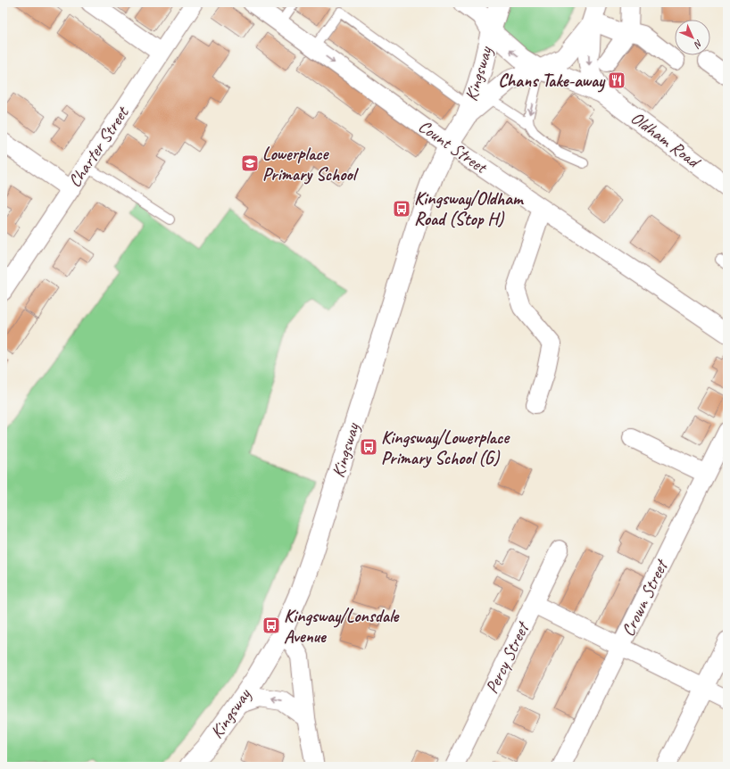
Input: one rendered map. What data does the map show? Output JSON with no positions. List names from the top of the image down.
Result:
{
  "streets": {
    "main road": ["Kingsway", "Oldham Road"],
    "street": [
      "Count Street",
      "Charter Street",
      "Crown Street",
      "Percy Street"
    ]
  },
  "crossings": [
    ["Kingsway", "Oldham Road"],
    ["Kingsway", "Count Street"]
  ],
  "places": {
    "restaurant": ["Chans Take-away"],
    "school or university": ["Lowerplace Primary School"],
    "bus stop": ["Kingsway/Oldham Road (Stop H)", "Kingsway/Lowerplace Primary School (G)", "Kingsway/Lonsdale Avenue"]
  },
  "north": "bottom right"
}
